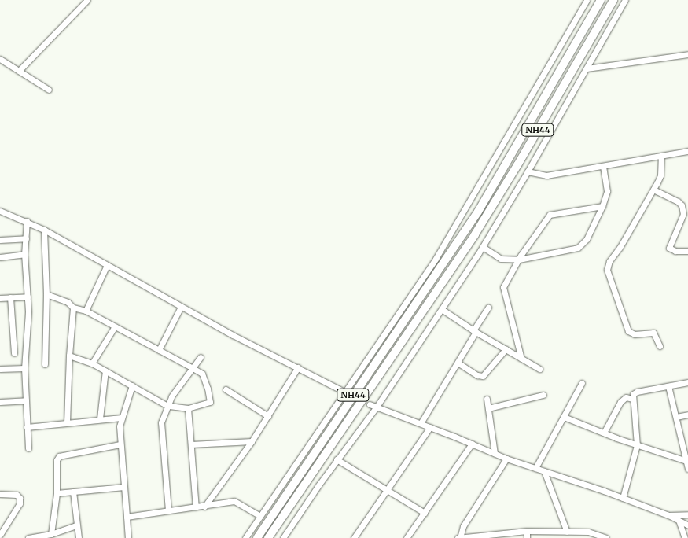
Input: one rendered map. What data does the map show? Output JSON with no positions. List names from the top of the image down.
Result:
{
  "streets": {
    "highway": ["NH44"]
  }
}
